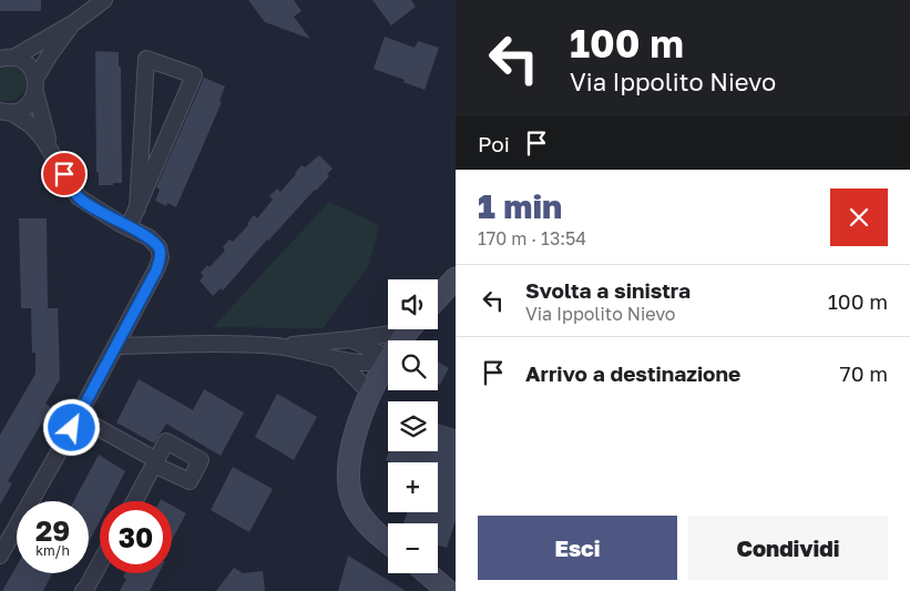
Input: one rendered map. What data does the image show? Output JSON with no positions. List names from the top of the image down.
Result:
{
  "page": {
    "turn": ["100 m", "Via Ippolito Nievo"],
    "then": "Poi",
    "heading": ["1 min", "170 m · 13:54"],
    "list": [
      {
        "name": "Svolta a sinistra",
        "note": "Via Ippolito Nievo",
        "value": "100 m"
      },
      {
        "name": "Arrivo a destinazione",
        "value": "70 m"
      }
    ],
    "map_buttons": ["+", "−"],
    "speed": "29 km/h",
    "limit": "30",
    "buttons": ["Esci", "Condividi"]
  }
}
